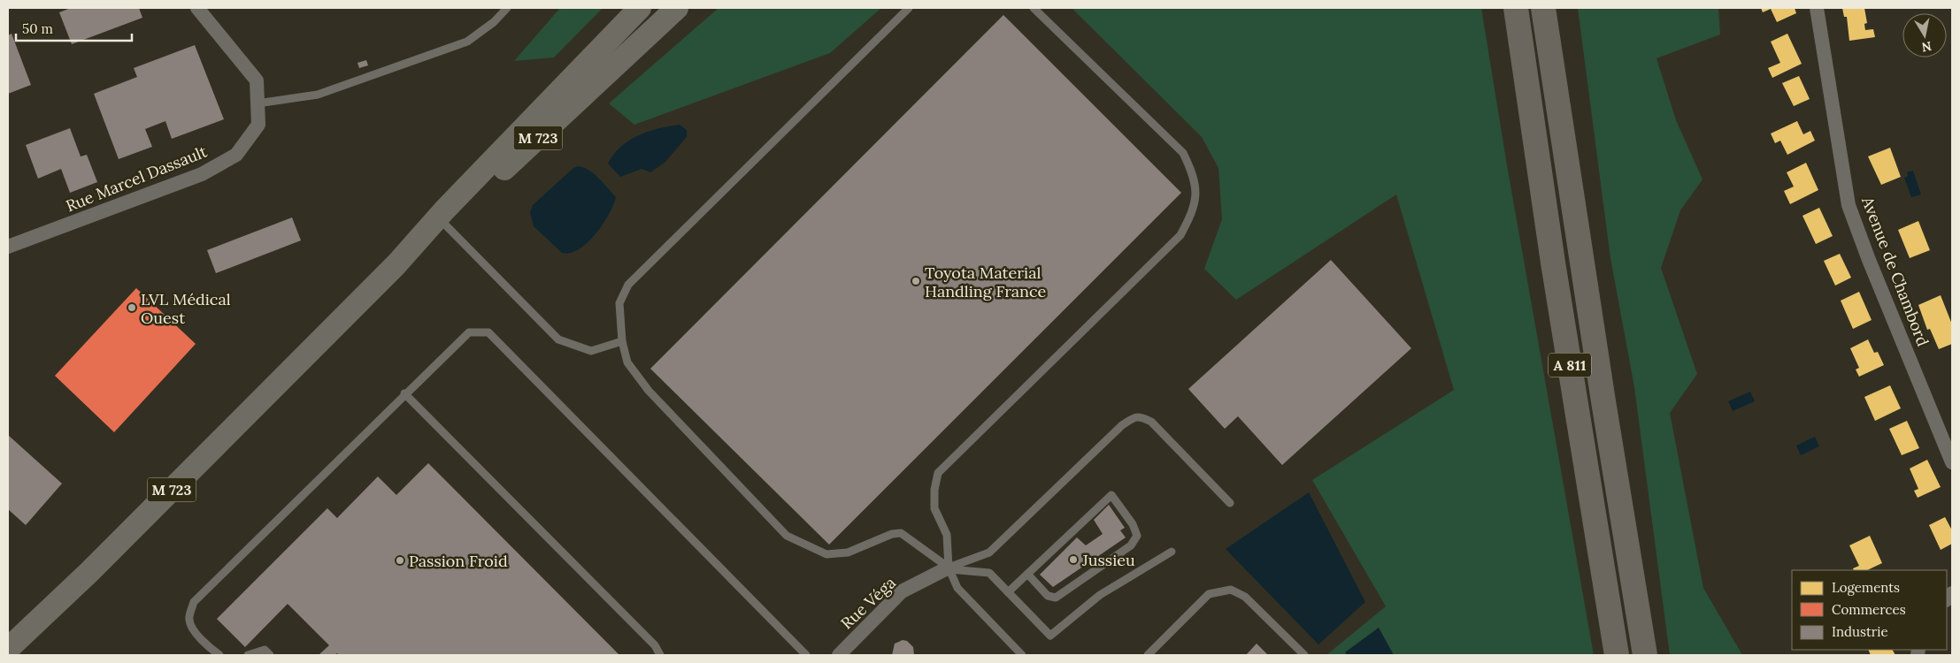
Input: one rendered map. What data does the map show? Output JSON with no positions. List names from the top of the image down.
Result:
{
  "streets": {
    "highway": ["A 811"],
    "main road": ["M 723"],
    "street": ["Rue Marcel Dassault", "Avenue de Chambord", "Rue Véga"]
  },
  "places": [
    "Toyota Material Handling France",
    "LVL Médical Ouest",
    "Jussieu",
    "Passion Froid"
  ],
  "legend": ["Logements", "Commerces", "Industrie"],
  "scale_bar": "50 m",
  "north": "bottom"
}
